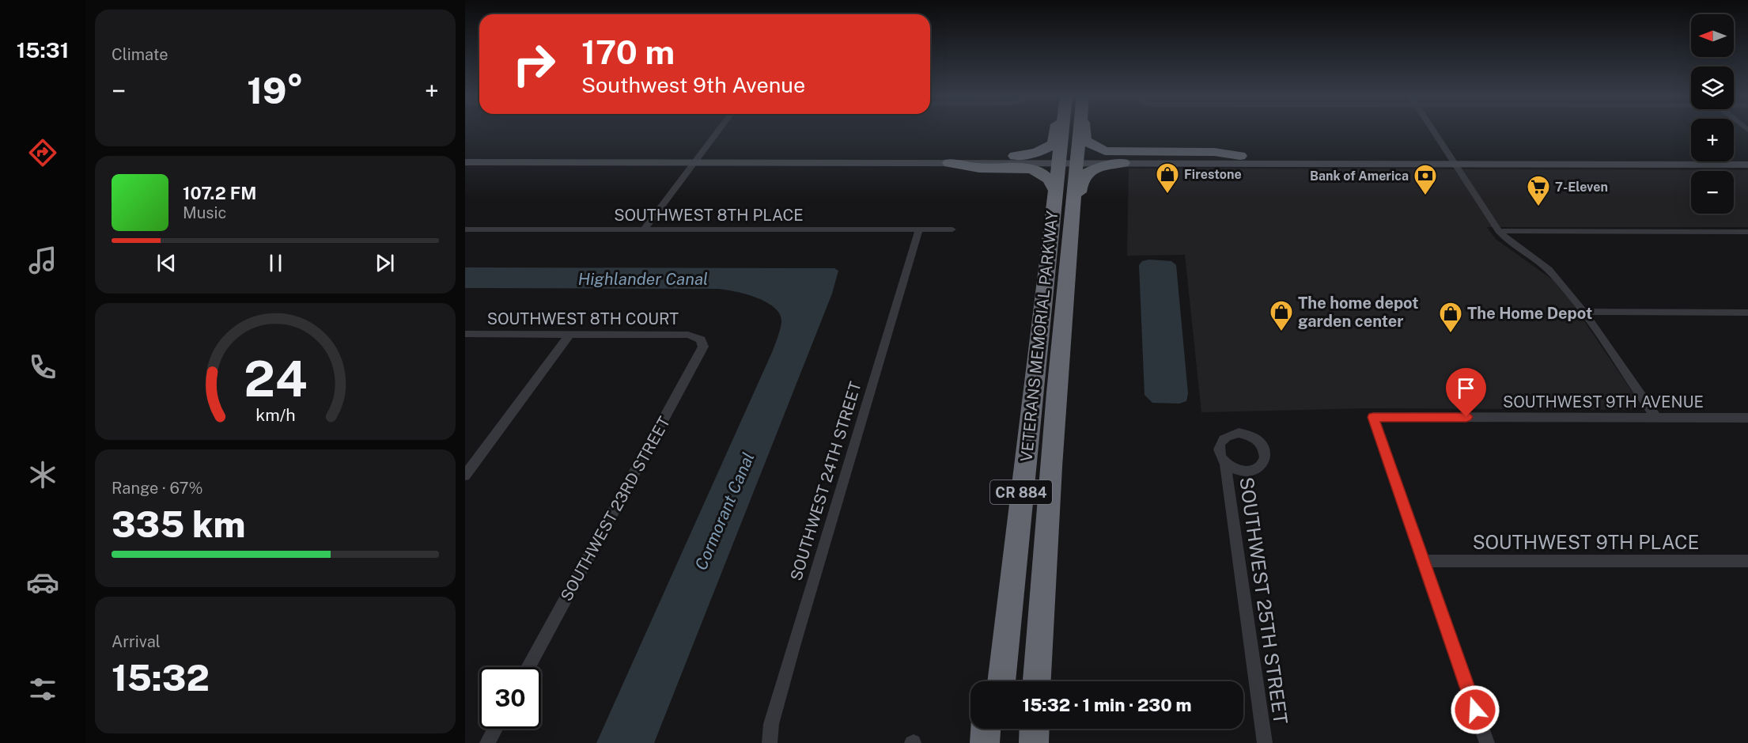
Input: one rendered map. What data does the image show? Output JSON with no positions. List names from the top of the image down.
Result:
{
  "streets": {
    "highway": ["VETERANS MEMORIAL PARKWAY", "CR 884"],
    "street": [
      "SOUTHWEST 8TH PLACE",
      "SOUTHWEST 8TH COURT",
      "SOUTHWEST 9TH AVENUE",
      "SOUTHWEST 24TH STREET",
      "SOUTHWEST 23RD STREET",
      "SOUTHWEST 9TH PLACE",
      "SOUTHWEST 25TH STREET"
    ]
  },
  "crossings": [
    ["SOUTHWEST 8TH PLACE", "SOUTHWEST 24TH STREET"],
    ["SOUTHWEST 8TH COURT", "SOUTHWEST 23RD STREET"],
    ["SOUTHWEST 9TH AVENUE", "SOUTHWEST 9TH PLACE"]
  ],
  "water": ["Highlander Canal", "Cormorant Canal"],
  "places": {
    "shop": ["Firestone", "The home depot garden center", "The Home Depot"],
    "bank": ["Bank of America"],
    "supermarket": ["7-Eleven"]
  },
  "north": "left",
  "page": {
    "tabs": "15:31",
    "tile": [
      "Climate",
      ["Range · 67%", "335 km"],
      ["Arrival", "15:32"]
    ],
    "map_buttons": ["+", "−"],
    "turn": ["170 m", "Southwest 9th Avenue"],
    "heat": ["−", "19°", "+"],
    "song": ["107.2 FM", "Music"],
    "limit": "30",
    "trip": "15:32 · 1 min · 230 m",
    "gauge": ["24", "km/h"]
  }
}
